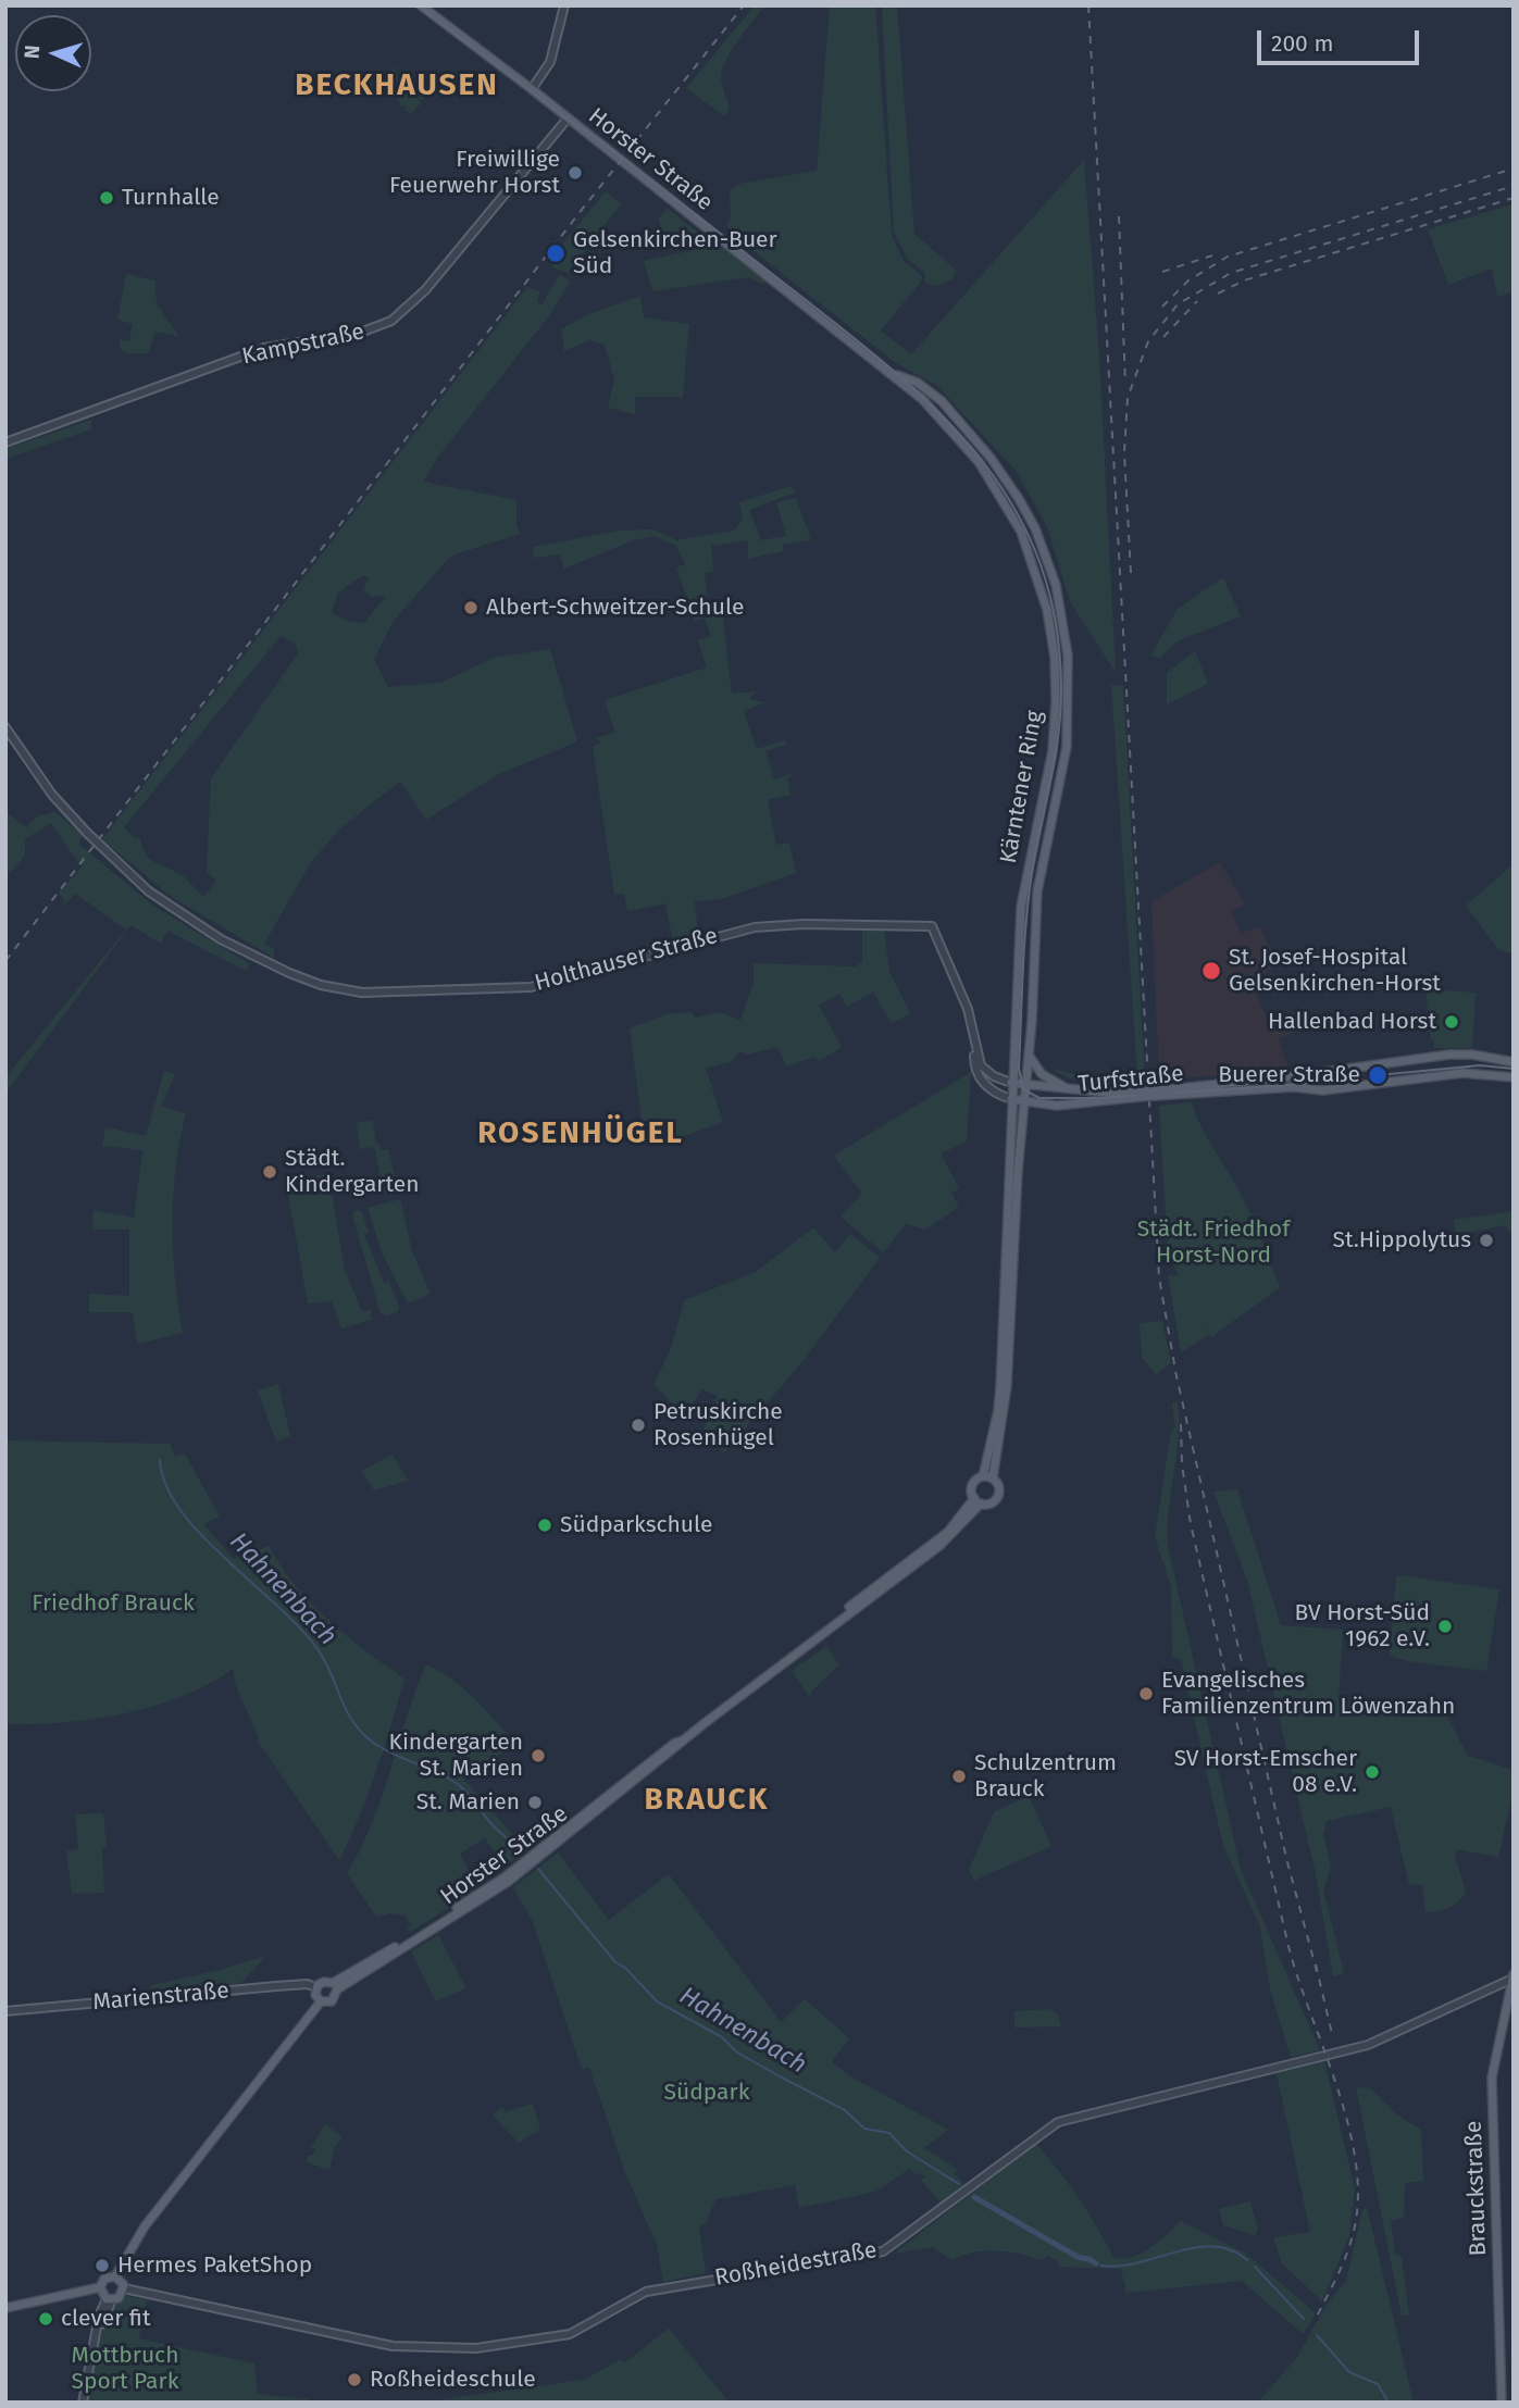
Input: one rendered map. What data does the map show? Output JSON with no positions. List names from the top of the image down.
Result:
{
  "streets": {
    "main road": [
      "Horster Straße",
      "Kärntener Ring",
      "Turfstraße",
      "Brauckstraße"
    ],
    "street": [
      "Kampstraße",
      "Holthauser Straße",
      "Marienstraße",
      "Roßheidestraße"
    ]
  },
  "crossings": [
    ["Horster Straße", "Kampstraße"],
    ["Horster Straße", "Kärntener Ring"],
    ["Kärntener Ring", "Turfstraße"],
    ["Brauckstraße", "Roßheidestraße"]
  ],
  "districts": ["BECKHAUSEN", "ROSENHÜGEL", "BRAUCK"],
  "water": ["Hahnenbach"],
  "parks": [
    "Städt. Friedhof Horst-Nord",
    "Friedhof Brauck",
    "Südpark",
    "Mottbruch Sport Park"
  ],
  "places": [
    "Freiwillige Feuerwehr Horst",
    "Turnhalle",
    "Gelsenkirchen-Buer Süd",
    "Albert-Schweitzer-Schule",
    "St. Josef-Hospital Gelsenkirchen-Horst",
    "Hallenbad Horst",
    "Buerer Straße",
    "Städt. Kindergarten",
    "St.Hippolytus",
    "Petruskirche Rosenhügel",
    "Südparkschule",
    "BV Horst-Süd 1962 e.V.",
    "Evangelisches Familienzentrum Löwenzahn",
    "Kindergarten St. Marien",
    "SV Horst-Emscher 08 e.V.",
    "Schulzentrum Brauck",
    "St. Marien",
    "Hermes PaketShop",
    "clever fit",
    "Roßheideschule"
  ],
  "scale_bar": "200 m",
  "north": "left"
}
